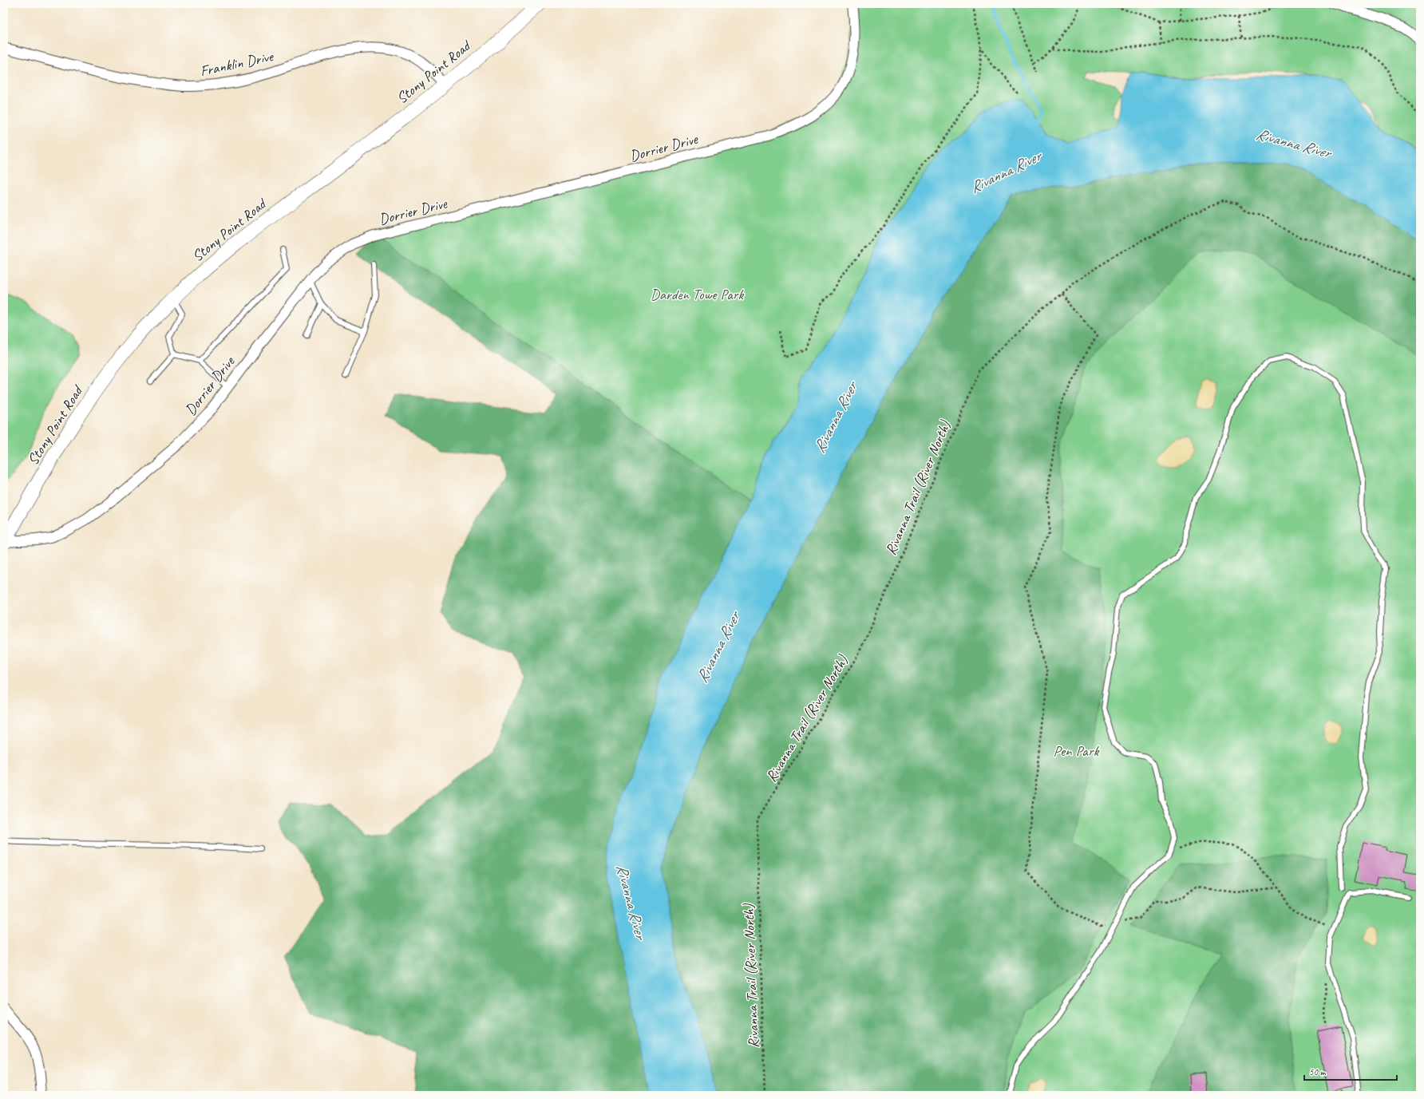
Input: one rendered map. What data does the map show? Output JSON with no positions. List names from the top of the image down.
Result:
{
  "streets": {
    "main road": ["Stony Point Road"],
    "street": ["Franklin Drive", "Dorrier Drive"],
    "path": ["Rivanna Trail (River North)"]
  },
  "crossings": [
    ["Franklin Drive", "Stony Point Road"],
    ["Stony Point Road", "Dorrier Drive"]
  ],
  "water": ["Rivanna River"],
  "parks": ["Darden Towe Park", "Pen Park"],
  "scale_bar": "50 m"
}
